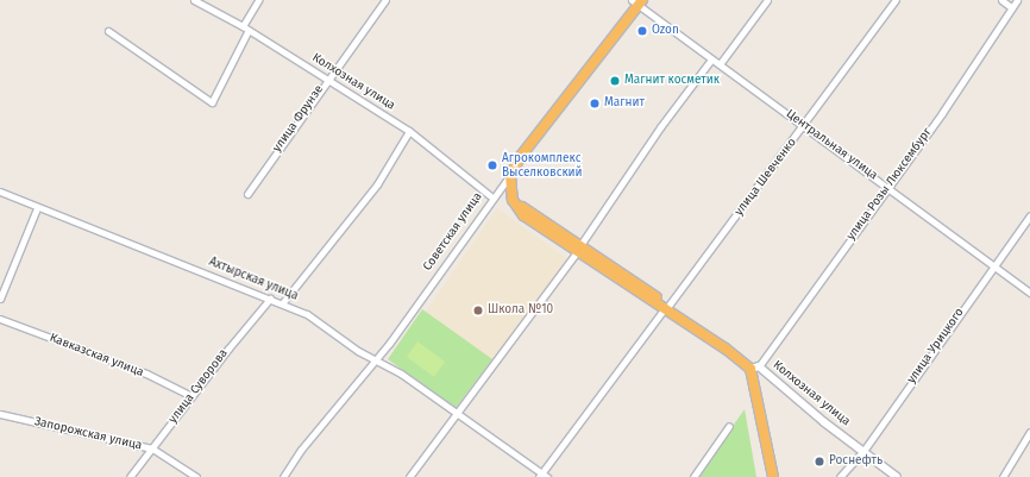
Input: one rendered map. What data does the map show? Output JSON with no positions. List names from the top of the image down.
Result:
{
  "streets": {
    "highway": ["Колхозная улица", "Советская улица"],
    "street": [
      "улица Фрунзе",
      "Центральная улица",
      "улица Шевченко",
      "улица Розы Люксембург",
      "Ахтырская улица",
      "улица Урицкого",
      "Кавказская улица",
      "улица Суворова",
      "Запорожская улица"
    ]
  },
  "crossings": [
    ["Колхозная улица", "улица Фрунзе"],
    ["Колхозная улица", "улица Шевченко"],
    ["Колхозная улица", "улица Розы Люксембург"],
    ["Колхозная улица", "Советская улица"],
    ["Колхозная улица", "улица Урицкого"],
    ["Центральная улица", "улица Шевченко"],
    ["Центральная улица", "улица Розы Люксембург"],
    ["Центральная улица", "Советская улица"],
    ["Центральная улица", "улица Урицкого"],
    ["улица Шевченко", "Ахтырская улица"],
    ["Советская улица", "Ахтырская улица"],
    ["Ахтырская улица", "улица Суворова"],
    ["Кавказская улица", "улица Суворова"],
    ["улица Суворова", "Запорожская улица"]
  ],
  "places": [
    "Ozon",
    "Магнит косметик",
    "Магнит",
    "Агрокомплекс Выселковский",
    "Школа №10",
    "Роснефть"
  ]
}
